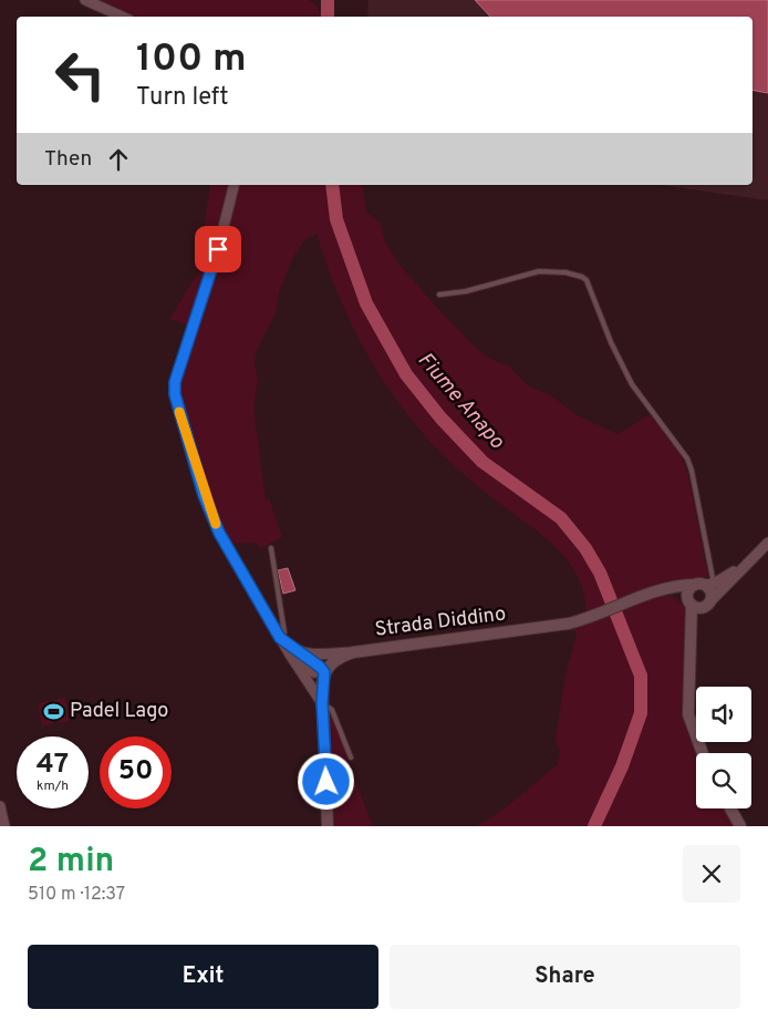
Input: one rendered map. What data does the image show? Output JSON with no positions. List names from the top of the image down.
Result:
{
  "streets": {
    "main road": ["Strada Diddino"]
  },
  "water": ["Fiume Anapo"],
  "places": {
    "sports": ["Padel Lago"]
  },
  "page": {
    "turn": ["100 m", "Turn left"],
    "then": "Then",
    "speed": "47 km/h",
    "limit": "50",
    "heading": ["2 min", "510 m · 12:37"],
    "buttons": ["Exit", "Share"]
  }
}
